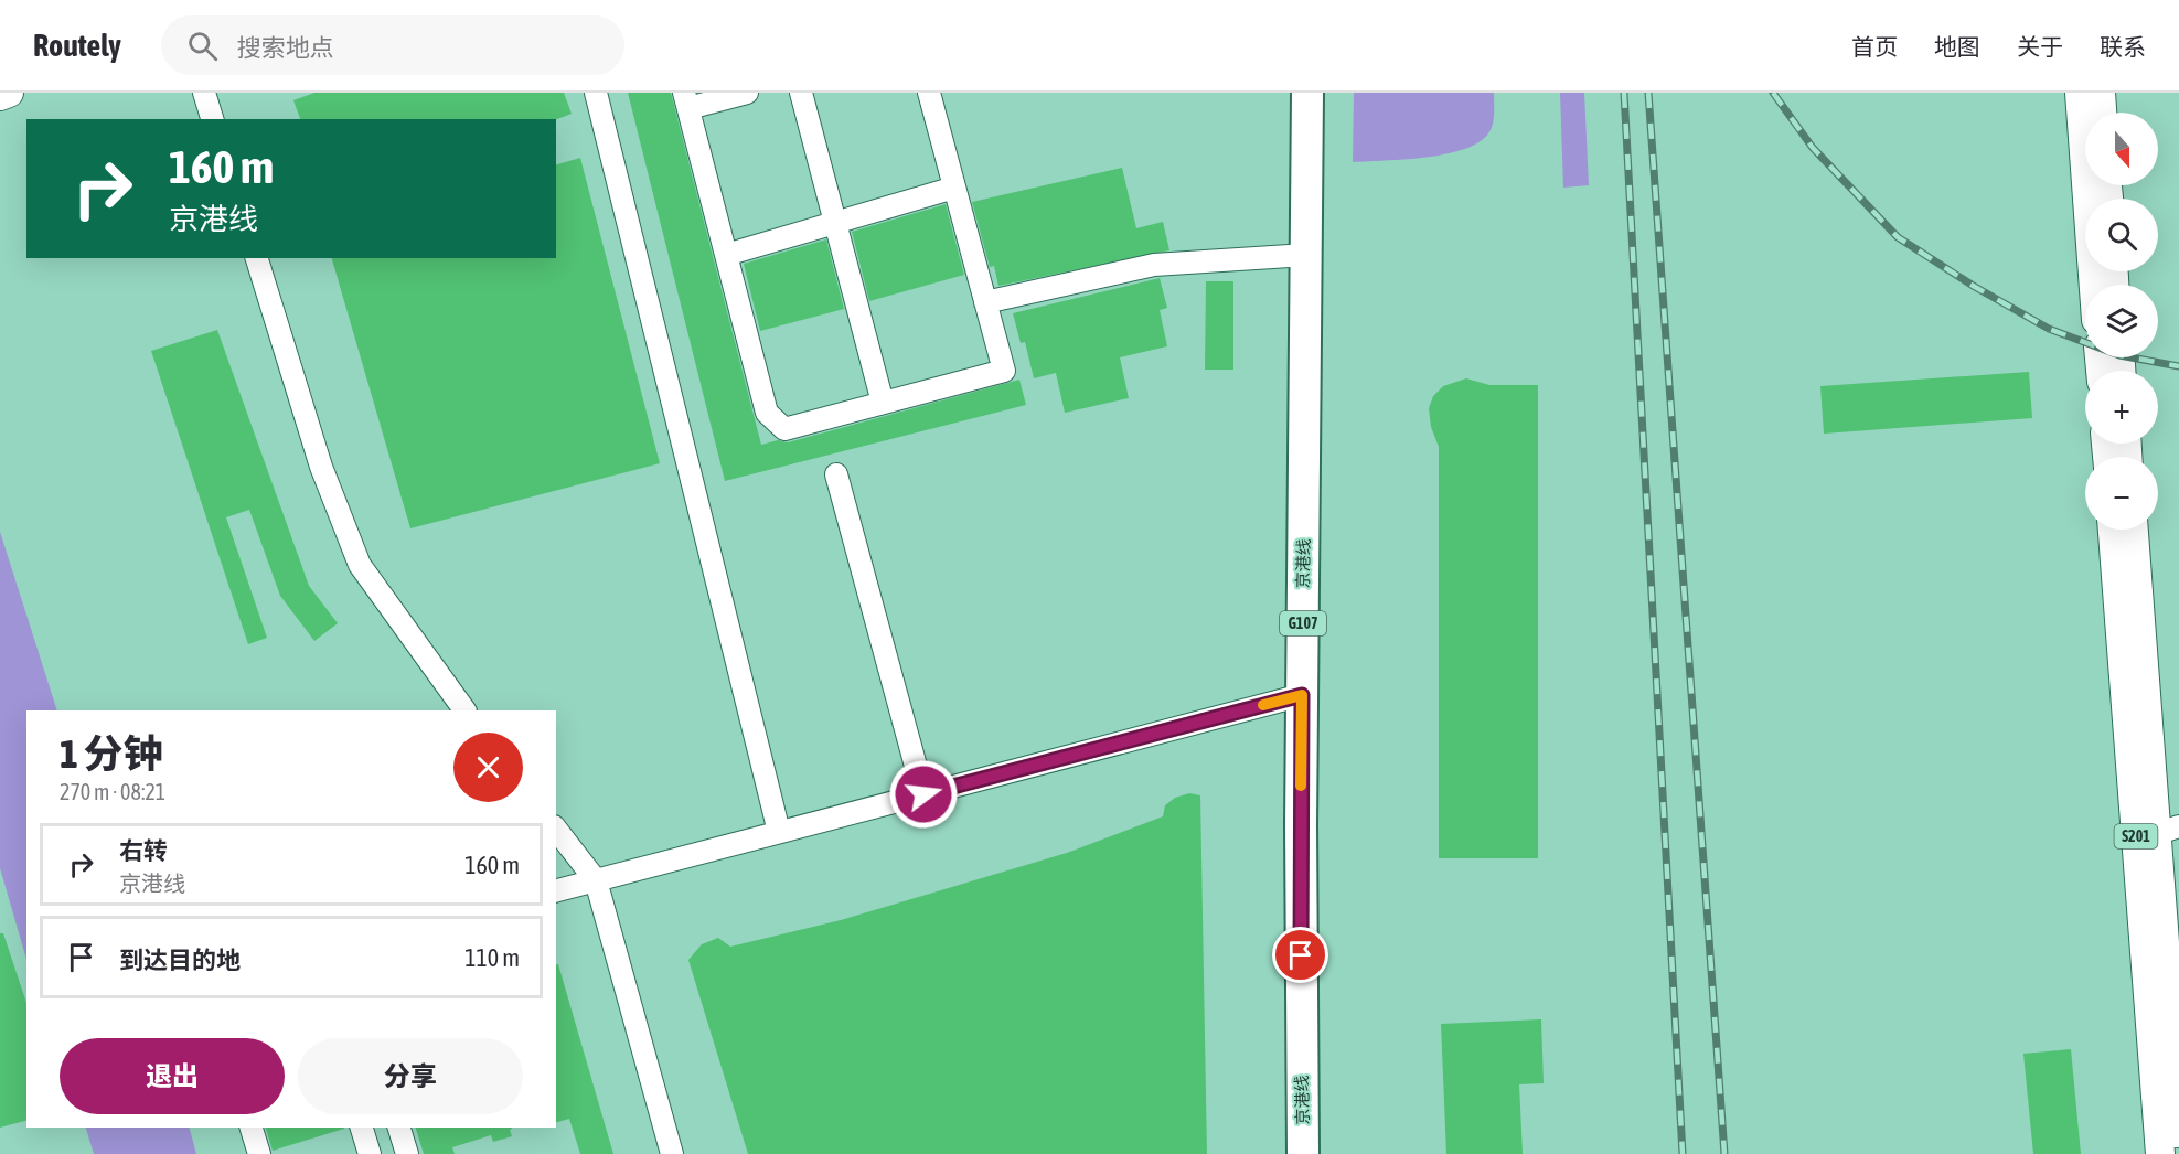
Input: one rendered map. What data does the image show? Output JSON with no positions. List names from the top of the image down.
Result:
{
  "streets": {
    "highway": ["京港线", "G107"],
    "main road": ["S201"]
  },
  "north": "bottom",
  "page": {
    "header": "Routely",
    "search": "搜索地点",
    "nav": [
      "首页",
      "地图",
      "关于",
      "联系"
    ],
    "map_buttons": ["+", "−"],
    "turn": ["160 m", "京港线"],
    "heading": ["1 分钟", "270 m · 08:21"],
    "list": [
      {
        "name": "右转",
        "note": "京港线",
        "value": "160 m"
      },
      {
        "name": "到达目的地",
        "value": "110 m"
      }
    ],
    "buttons": ["退出", "分享"]
  }
}
